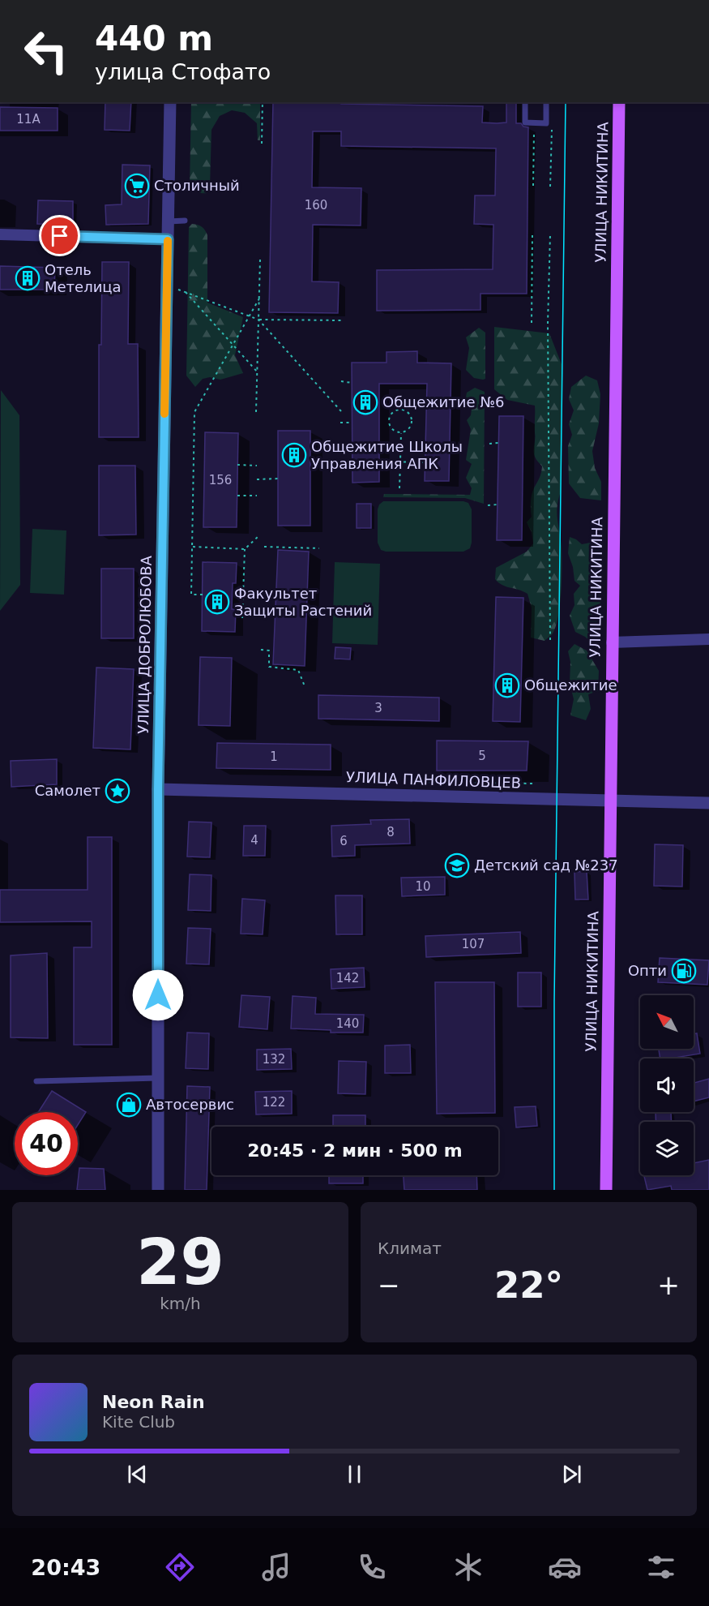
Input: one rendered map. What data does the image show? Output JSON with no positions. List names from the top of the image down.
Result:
{
  "streets": {
    "main road": ["УЛИЦА НИКИТИНА"],
    "street": ["УЛИЦА ДОБРОЛЮБОВА", "УЛИЦА ПАНФИЛОВЦЕВ"]
  },
  "crossings": [
    ["УЛИЦА НИКИТИНА", "УЛИЦА ПАНФИЛОВЦЕВ"],
    ["УЛИЦА ДОБРОЛЮБОВА", "УЛИЦА ПАНФИЛОВЦЕВ"]
  ],
  "places": {
    "supermarket": ["Столичный"],
    "building": [
      "Отель Метелица",
      "Общежитие №6",
      "Общежитие Школы Управления АПК",
      "Факультет Защиты Растений",
      "Общежитие"
    ],
    "place": ["Самолет"],
    "school or university": ["Детский сад №237"],
    "fuel station": ["Опти"],
    "shop": ["Автосервис"]
  },
  "house_numbers": [
    "11А",
    "160",
    "156",
    "3",
    "5",
    "1",
    "8",
    "4",
    "6",
    "10",
    "107",
    "142",
    "140",
    "132",
    "122"
  ],
  "north": "top left",
  "page": {
    "turn": ["440 m", "улица Стофато"],
    "limit": "40",
    "trip": "20:45 · 2 мин · 500 m",
    "tile": [
      ["29", "km/h"],
      "Климат"
    ],
    "heat": ["−", "22°", "+"],
    "song": ["Neon Rain", "Kite Club"],
    "tabs": "20:43"
  }
}
